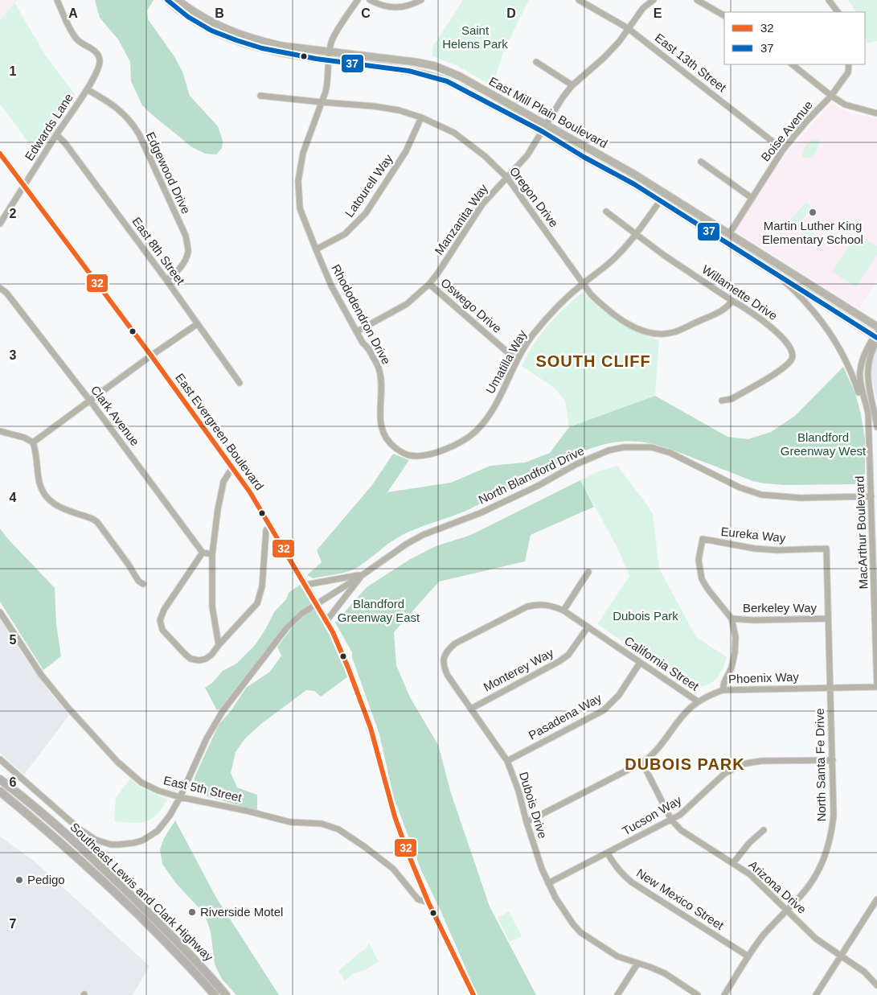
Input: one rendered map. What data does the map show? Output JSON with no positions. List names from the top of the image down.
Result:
{
  "streets": {
    "highway": ["Southeast Lewis and Clark Highway"],
    "main road": ["East Mill Plain Boulevard"],
    "street": [
      "East 13th Street",
      "Edwards Lane",
      "Boise Avenue",
      "Edgewood Drive",
      "Latourell Way",
      "Oregon Drive",
      "Manzanita Way",
      "East 8th Street",
      "Willamette Drive",
      "Oswego Drive",
      "Rhododendron Drive",
      "Umatilla Way",
      "Clark Avenue",
      "East Evergreen Boulevard",
      "North Blandford Drive",
      "MacArthur Boulevard",
      "Eureka Way",
      "Berkeley Way",
      "California Street",
      "Monterey Way",
      "Phoenix Way",
      "Pasadena Way",
      "North Santa Fe Drive",
      "East 5th Street",
      "Dubois Drive",
      "Tucson Way",
      "Arizona Drive",
      "New Mexico Street"
    ]
  },
  "crossings": [
    ["East 13th Street", "Boise Avenue"],
    ["East 13th Street", "Manzanita Way"],
    ["East Mill Plain Boulevard", "Boise Avenue"],
    ["East Mill Plain Boulevard", "Manzanita Way"],
    ["East Mill Plain Boulevard", "Rhododendron Drive"],
    ["East Mill Plain Boulevard", "Umatilla Way"],
    ["East Mill Plain Boulevard", "MacArthur Boulevard"],
    ["Edwards Lane", "Edgewood Drive"],
    ["Edwards Lane", "East 8th Street"],
    ["Edwards Lane", "East Evergreen Boulevard"],
    ["Edgewood Drive", "East 8th Street"],
    ["Latourell Way", "Oregon Drive"],
    ["Latourell Way", "Rhododendron Drive"],
    ["Oregon Drive", "Manzanita Way"],
    ["Oregon Drive", "Willamette Drive"],
    ["Oregon Drive", "Rhododendron Drive"],
    ["Oregon Drive", "Umatilla Way"],
    ["Manzanita Way", "Oswego Drive"],
    ["Manzanita Way", "Rhododendron Drive"],
    ["Willamette Drive", "Umatilla Way"],
    ["Oswego Drive", "Umatilla Way"],
    ["Rhododendron Drive", "Umatilla Way"],
    ["East Evergreen Boulevard", "East 5th Street"],
    ["North Blandford Drive", "MacArthur Boulevard"],
    ["North Blandford Drive", "East 5th Street"],
    ["MacArthur Boulevard", "Phoenix Way"],
    ["Eureka Way", "Berkeley Way"],
    ["Eureka Way", "North Santa Fe Drive"],
    ["Berkeley Way", "North Santa Fe Drive"],
    ["California Street", "Monterey Way"],
    ["California Street", "Phoenix Way"],
    ["California Street", "Pasadena Way"],
    ["California Street", "Dubois Drive"],
    ["Monterey Way", "Dubois Drive"],
    ["Phoenix Way", "North Santa Fe Drive"],
    ["Phoenix Way", "Dubois Drive"],
    ["Phoenix Way", "Arizona Drive"],
    ["Pasadena Way", "Dubois Drive"],
    ["North Santa Fe Drive", "Tucson Way"],
    ["North Santa Fe Drive", "Arizona Drive"],
    ["North Santa Fe Drive", "New Mexico Street"],
    ["Dubois Drive", "Tucson Way"],
    ["Tucson Way", "Arizona Drive"],
    ["Tucson Way", "New Mexico Street"]
  ],
  "districts": ["SOUTH CLIFF", "DUBOIS PARK"],
  "parks": [
    "Saint Helens Park",
    "Blandford Greenway West",
    "Blandford Greenway East",
    "Dubois Park"
  ],
  "places": ["Martin Luther King Elementary School", "Pedigo", "Riverside Motel"],
  "lines": ["transit line 37", "transit line 32"],
  "legend": ["32", "37"],
  "grid": {
    "columns": [
      "A",
      "B",
      "C",
      "D",
      "E"
    ],
    "rows": [
      "1",
      "2",
      "3",
      "4",
      "5",
      "6",
      "7"
    ]
  }
}
